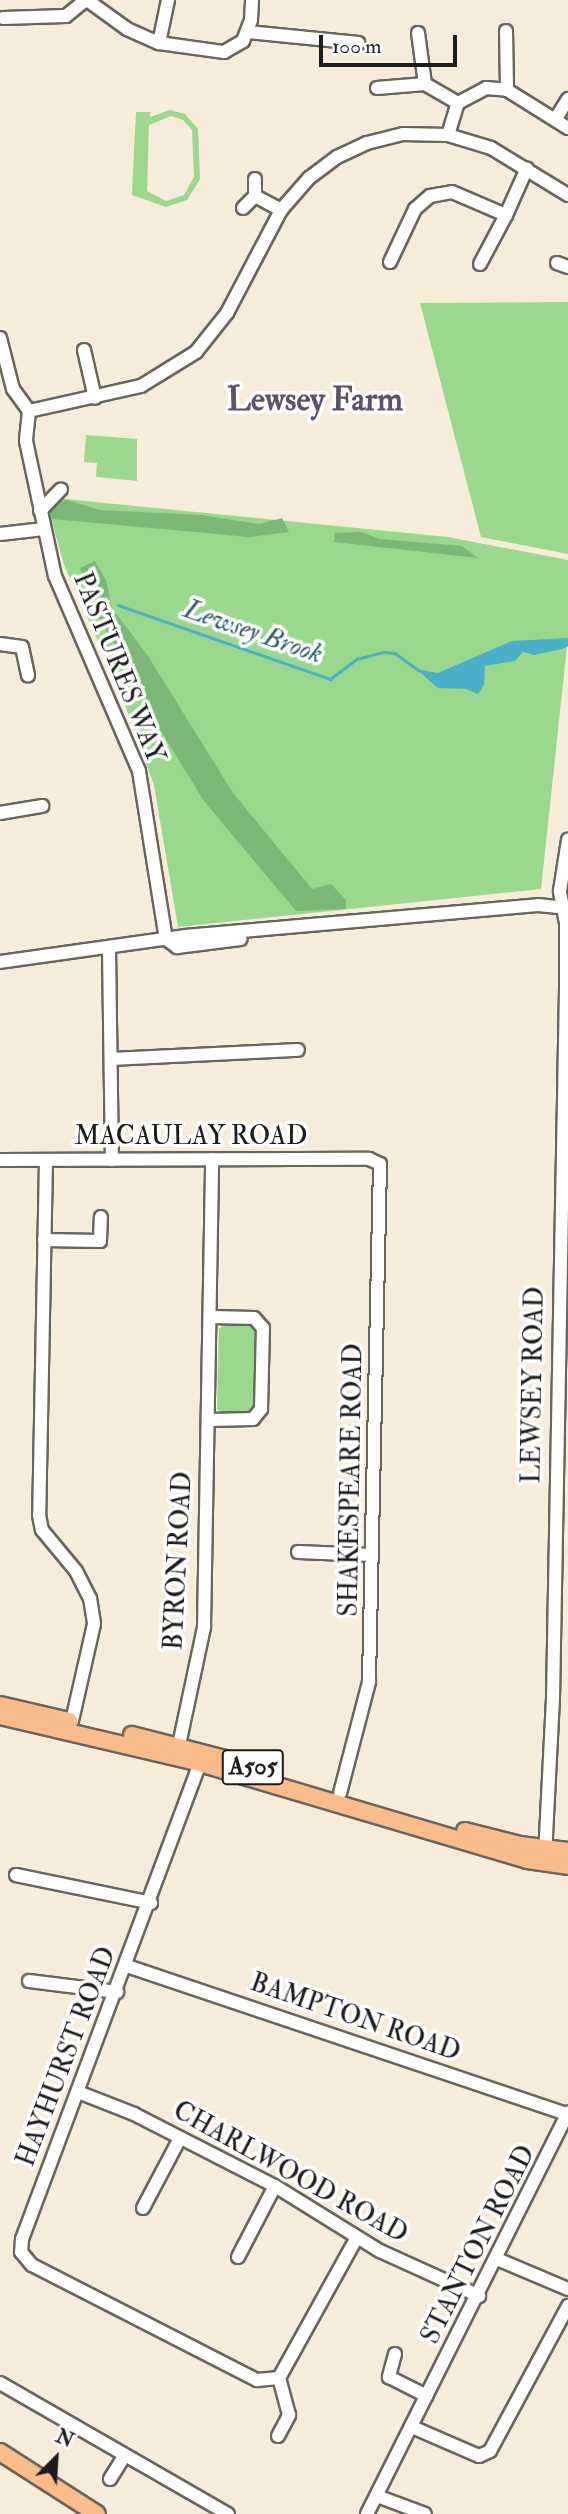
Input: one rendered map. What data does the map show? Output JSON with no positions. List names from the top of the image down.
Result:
{
  "streets": {
    "main road": ["A505"],
    "street": [
      "PASTURES WAY",
      "MACAULAY ROAD",
      "LEWSEY ROAD",
      "SHAKESPEARE ROAD",
      "BYRON ROAD",
      "BAMPTON ROAD",
      "HAYHURST ROAD",
      "CHARLWOOD ROAD",
      "STANTON ROAD"
    ]
  },
  "crossings": [
    ["MACAULAY ROAD", "SHAKESPEARE ROAD"],
    ["MACAULAY ROAD", "BYRON ROAD"],
    ["LEWSEY ROAD", "A505"],
    ["SHAKESPEARE ROAD", "A505"],
    ["BYRON ROAD", "A505"],
    ["A505", "HAYHURST ROAD"],
    ["BAMPTON ROAD", "HAYHURST ROAD"],
    ["BAMPTON ROAD", "STANTON ROAD"],
    ["HAYHURST ROAD", "CHARLWOOD ROAD"],
    ["CHARLWOOD ROAD", "STANTON ROAD"]
  ],
  "districts": ["Lewsey Farm"],
  "water": ["Lewsey Brook"],
  "scale_bar": "100 m",
  "north": "top right"
}
